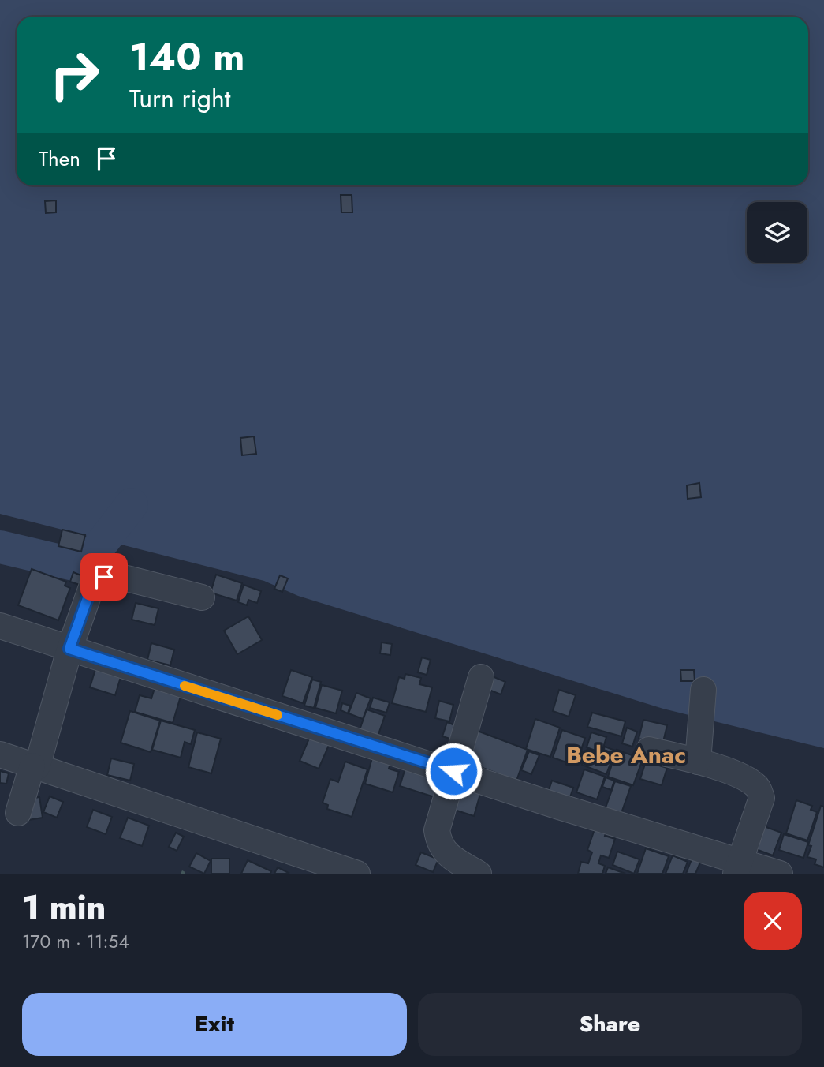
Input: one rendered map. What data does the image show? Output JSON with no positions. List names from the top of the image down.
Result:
{
  "districts": ["Bebe Anac"],
  "page": {
    "turn": ["140 m", "Turn right"],
    "then": "Then",
    "heading": ["1 min", "170 m · 11:54"],
    "buttons": ["Exit", "Share"]
  }
}
